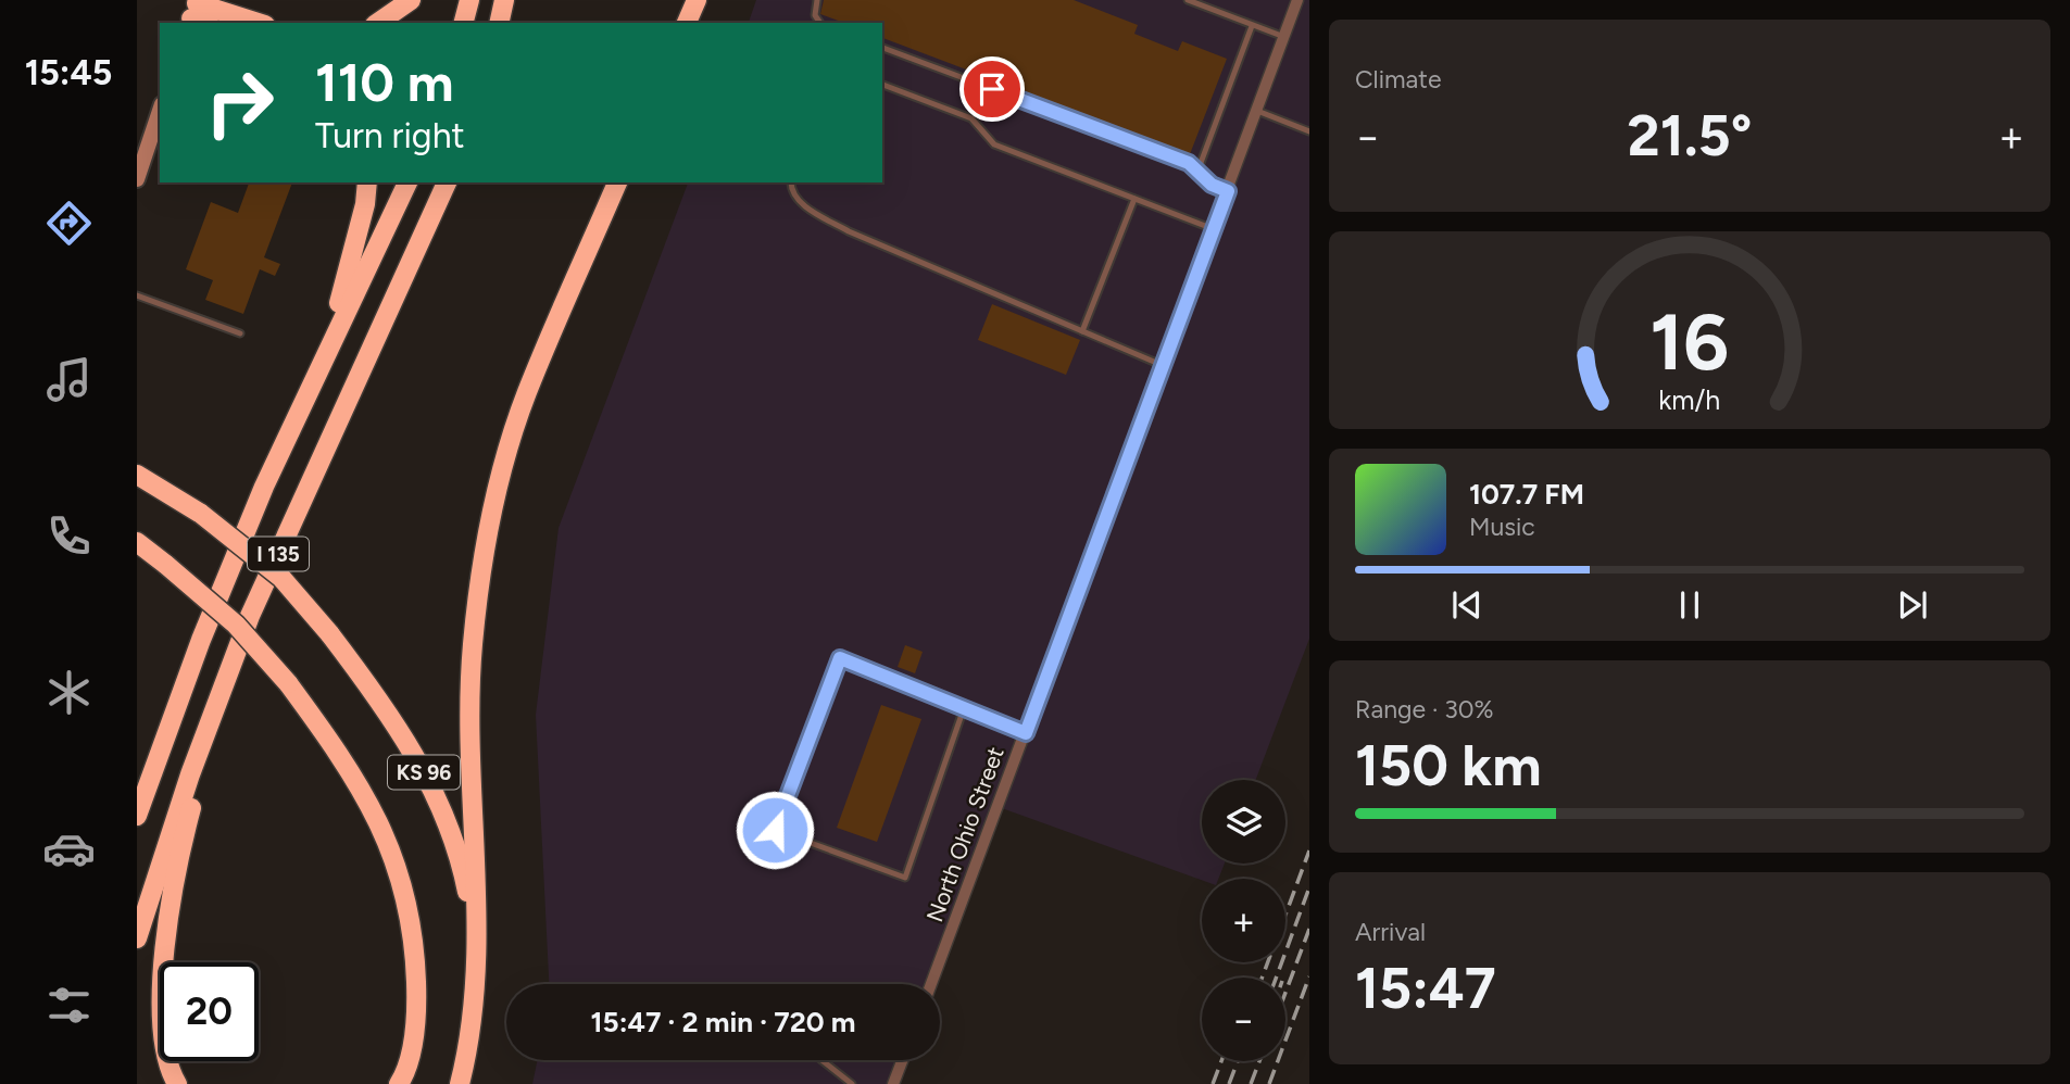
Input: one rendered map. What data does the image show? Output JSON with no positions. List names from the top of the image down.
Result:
{
  "streets": {
    "highway": ["I 135", "KS 96"],
    "street": ["North Ohio Street"]
  },
  "page": {
    "tabs": "15:45",
    "tile": [
      "Climate",
      ["Range · 30%", "150 km"],
      ["Arrival", "15:47"]
    ],
    "turn": ["110 m", "Turn right"],
    "heat": ["−", "21.5°", "+"],
    "song": ["107.7 FM", "Music"],
    "map_buttons": ["+", "−"],
    "limit": "20",
    "trip": "15:47 · 2 min · 720 m",
    "gauge": ["16", "km/h"]
  }
}
